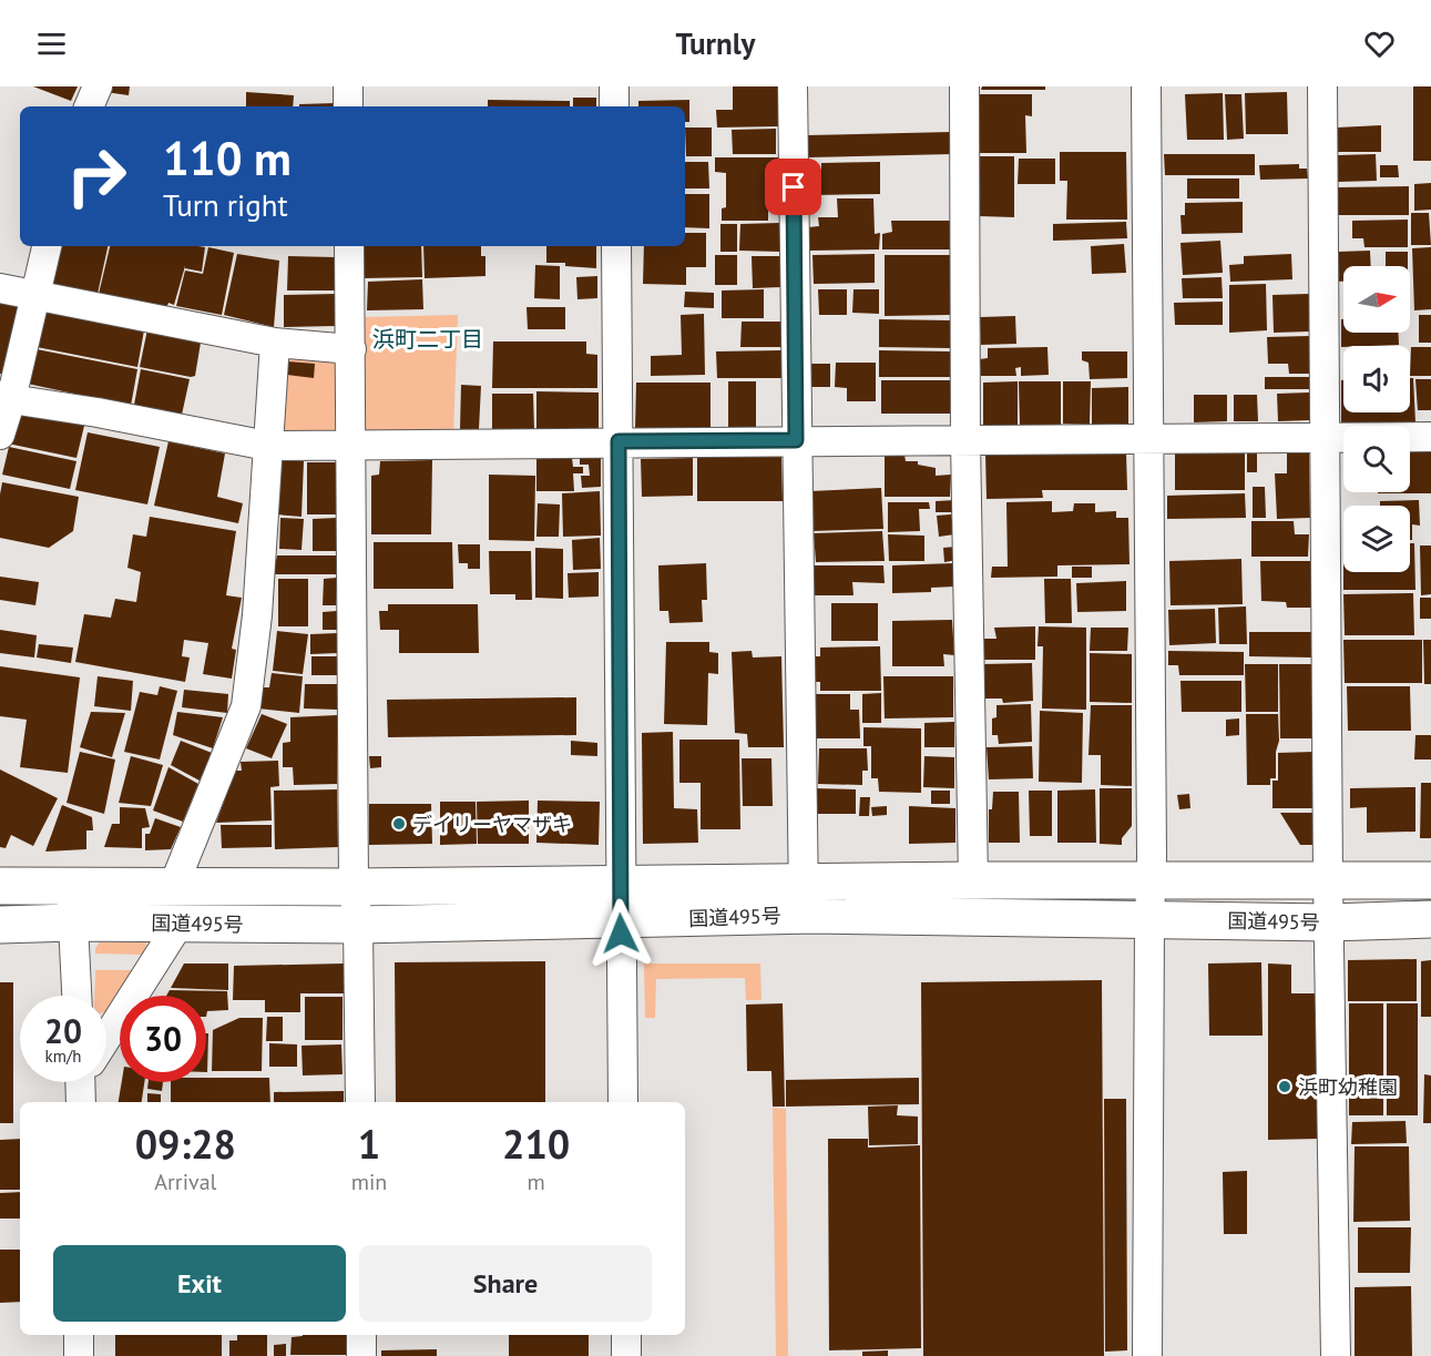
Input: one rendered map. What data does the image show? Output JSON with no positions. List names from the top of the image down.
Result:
{
  "streets": {
    "highway": ["国道495号"]
  },
  "districts": ["浜町二丁目"],
  "places": ["デイリーヤマザキ", "浜町幼稚園"],
  "north": "right",
  "page": {
    "header": "Turnly",
    "turn": ["110 m", "Turn right"],
    "speed": "20 km/h",
    "limit": "30",
    "eta": [
      "09:28",
      "Arrival",
      "1",
      "min",
      "210",
      "m"
    ],
    "buttons": ["Exit", "Share"]
  }
}
